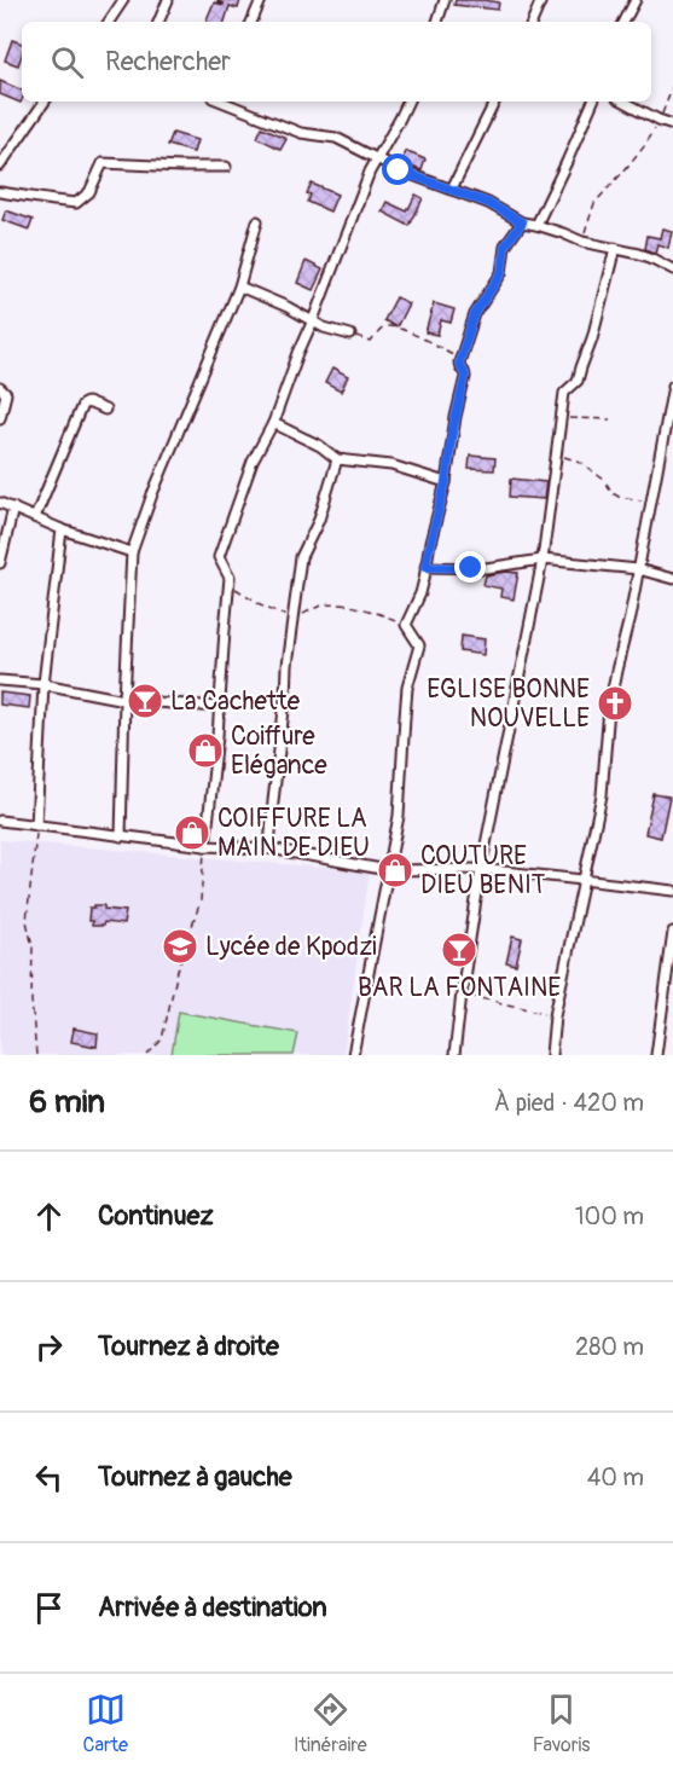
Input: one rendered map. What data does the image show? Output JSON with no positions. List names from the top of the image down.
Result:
{
  "places": {
    "bar": ["La Cachette", "BAR LA FONTAINE"],
    "church": ["EGLISE BONNE NOUVELLE"],
    "shop": ["Coiffure Elégance", "COIFFURE LA MAIN DE DIEU", "COUTURE DIEU BENIT"],
    "school or university": ["Lycée de Kpodzi"]
  },
  "page": {
    "search": "Rechercher",
    "heading": ["6 min", "À pied · 420 m"],
    "list": [
      ["Continuez", "100 m"],
      ["Tournez à droite", "280 m"],
      ["Tournez à gauche", "40 m"],
      "Arrivée à destination"
    ],
    "nav": ["Carte", "Itinéraire", "Favoris"]
  }
}
